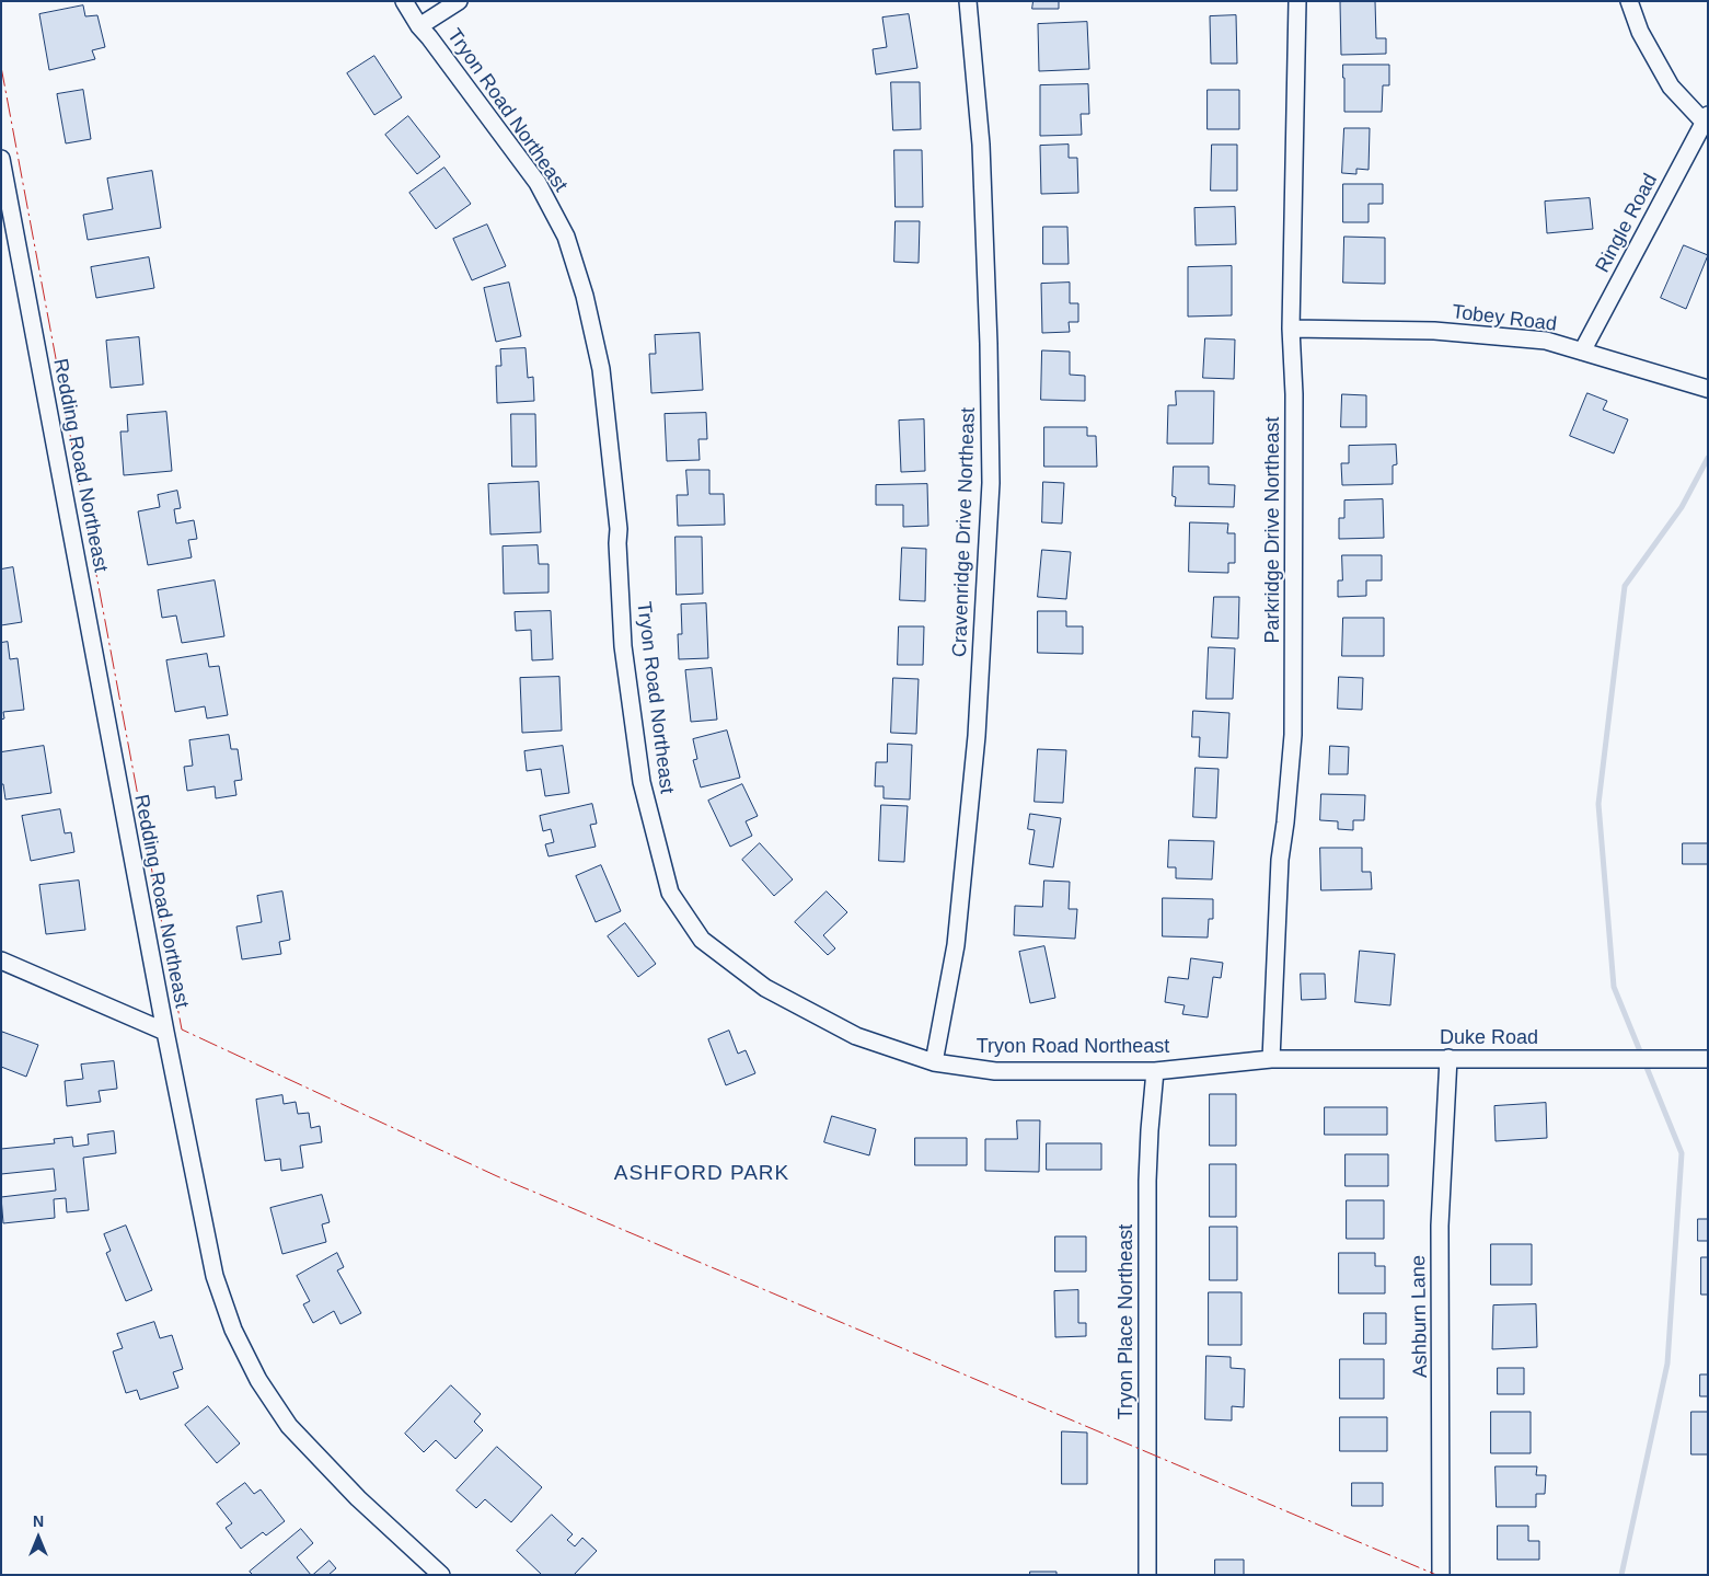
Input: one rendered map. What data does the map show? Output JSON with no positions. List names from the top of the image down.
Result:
{
  "streets": {
    "street": [
      "Tryon Road Northeast",
      "Ringle Road",
      "Tobey Road",
      "Redding Road Northeast",
      "Parkridge Drive Northeast",
      "Cravenridge Drive Northeast",
      "Duke Road",
      "Ashburn Lane",
      "Tryon Place Northeast"
    ]
  },
  "crossings": [
    ["Tryon Road Northeast", "Parkridge Drive Northeast"],
    ["Tryon Road Northeast", "Cravenridge Drive Northeast"],
    ["Tryon Road Northeast", "Duke Road"],
    ["Tryon Road Northeast", "Tryon Place Northeast"],
    ["Ringle Road", "Tobey Road"],
    ["Tobey Road", "Parkridge Drive Northeast"],
    ["Parkridge Drive Northeast", "Duke Road"],
    ["Duke Road", "Ashburn Lane"]
  ],
  "districts": ["ASHFORD PARK"],
  "north": "top"
}
